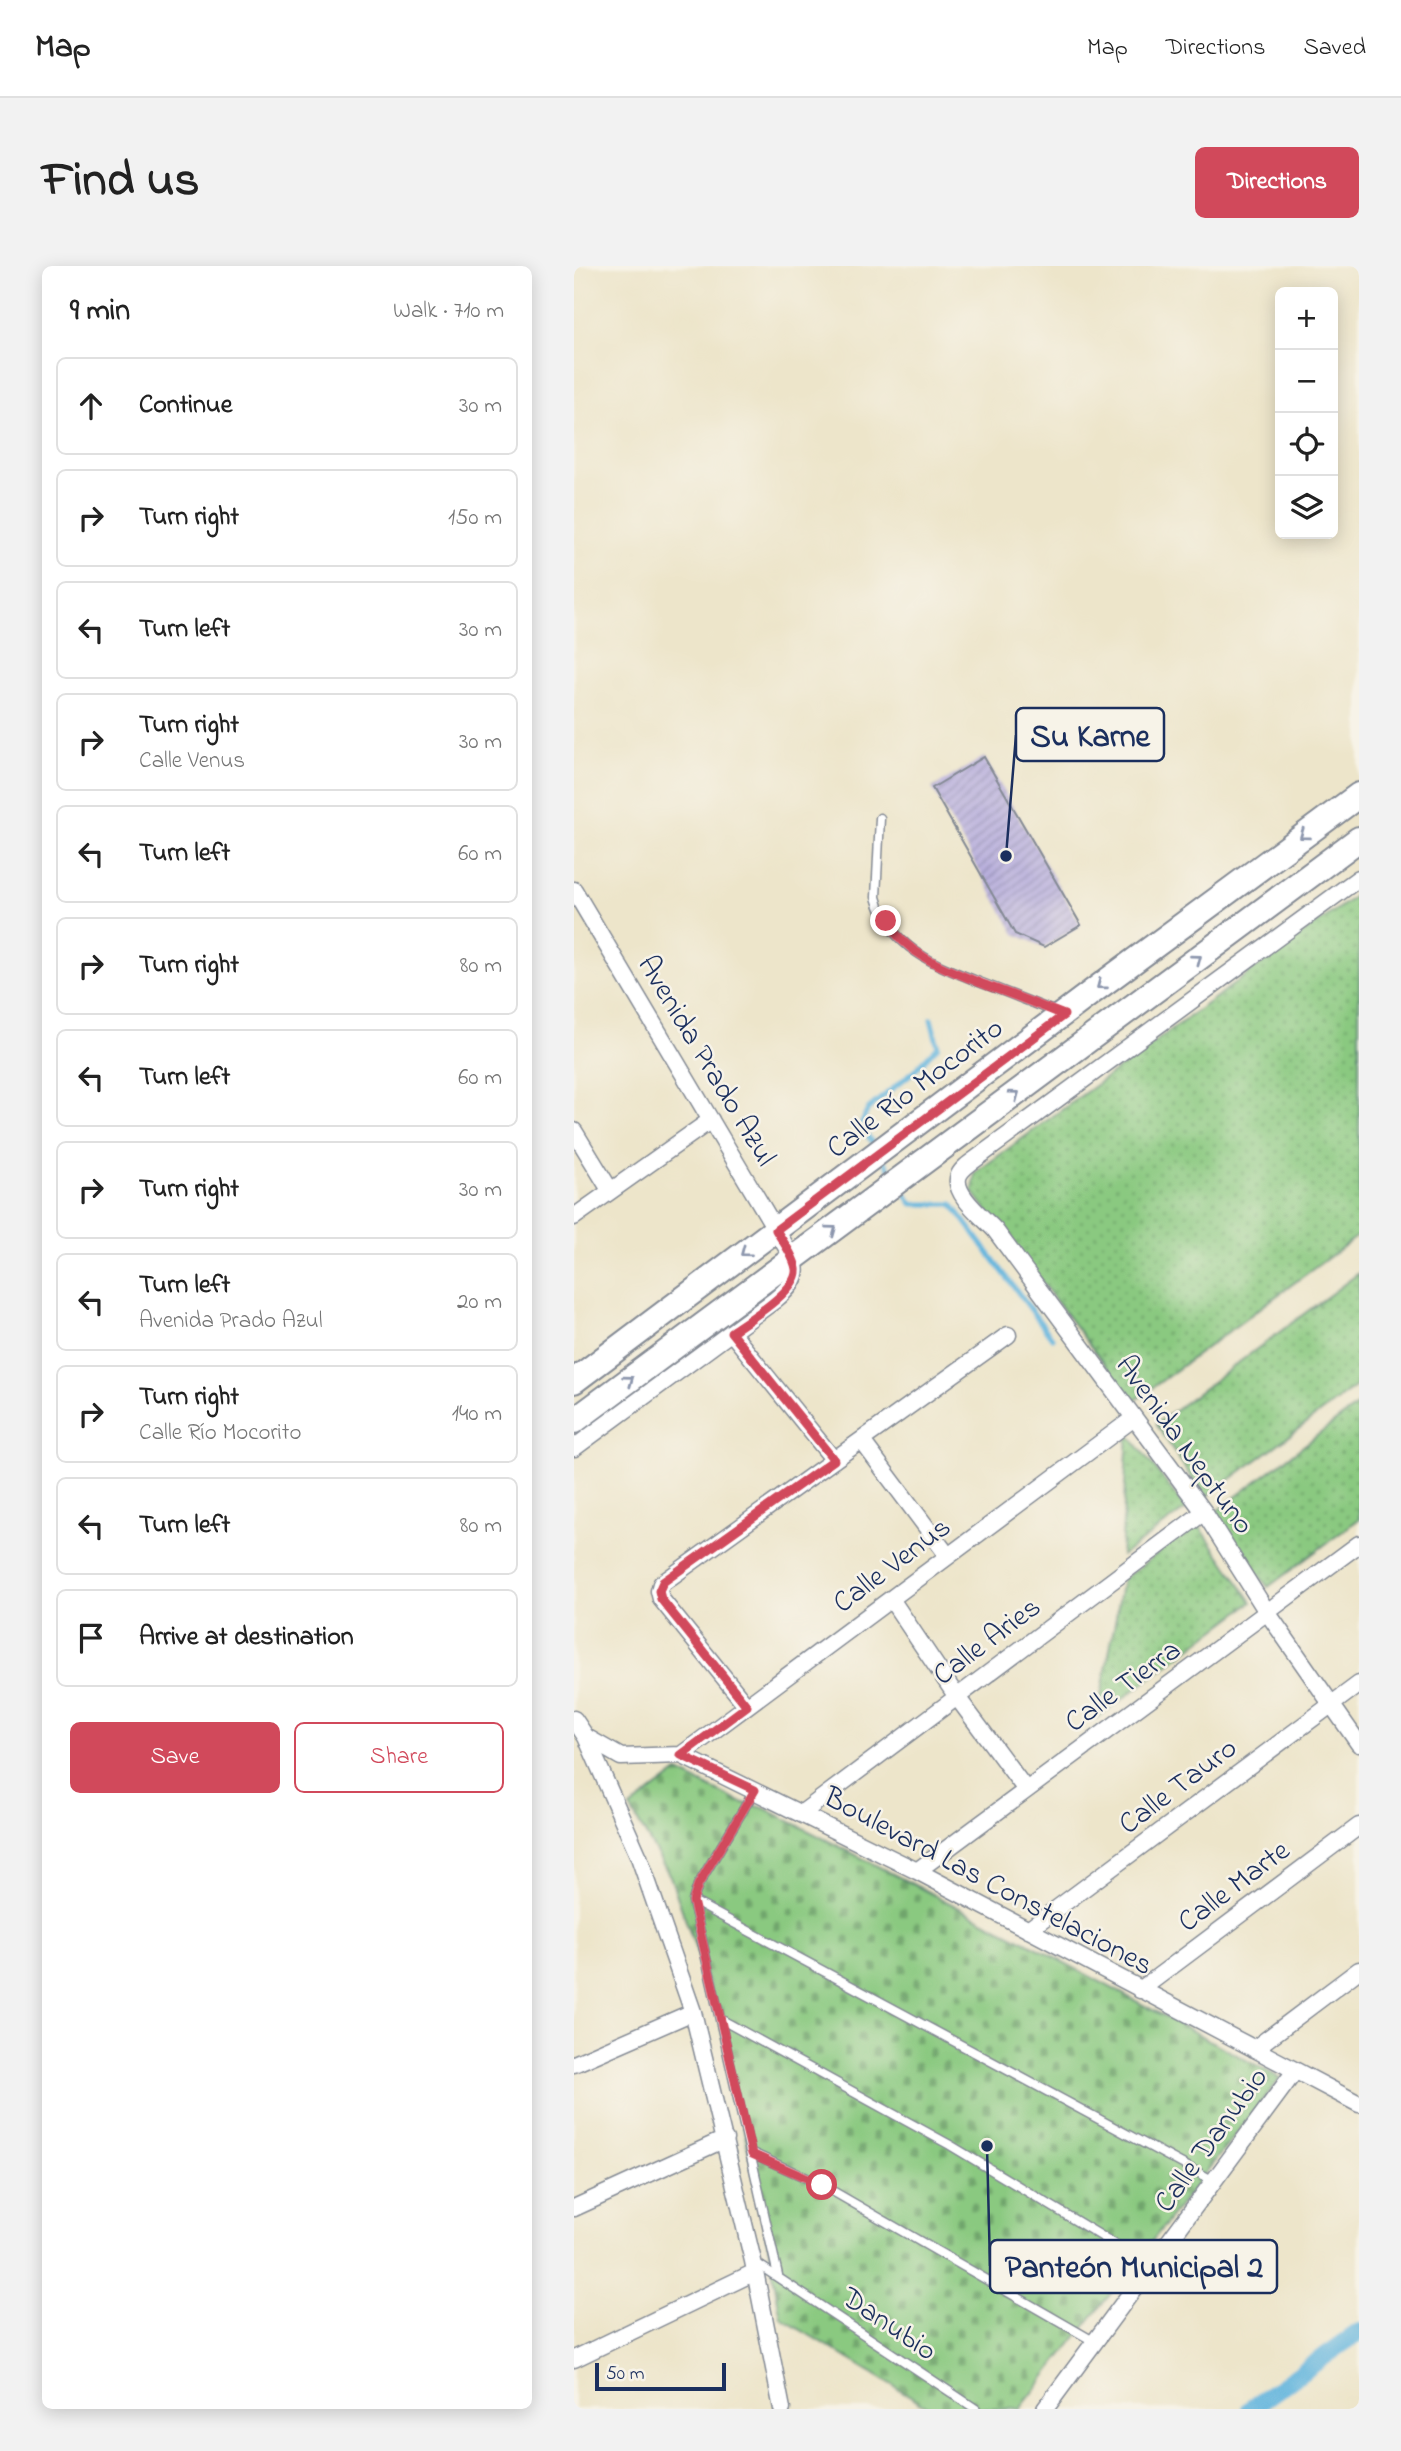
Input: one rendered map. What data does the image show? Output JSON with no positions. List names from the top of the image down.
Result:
{
  "streets": {
    "main road": ["Calle Río Mocorito"],
    "street": [
      "Avenida Prado Azul",
      "Avenida Neptuno",
      "Calle Venus",
      "Calle Aries",
      "Calle Tierra",
      "Calle Tauro",
      "Boulevard Las Constelaciones",
      "Calle Marte",
      "Calle Danubio"
    ],
    "lane": ["Danubio"]
  },
  "crossings": [
    ["Avenida Prado Azul", "Calle Río Mocorito"],
    ["Avenida Neptuno", "Calle Venus"],
    ["Avenida Neptuno", "Calle Aries"],
    ["Avenida Neptuno", "Calle Tierra"],
    ["Avenida Neptuno", "Calle Tauro"],
    ["Calle Venus", "Boulevard Las Constelaciones"],
    ["Calle Aries", "Boulevard Las Constelaciones"],
    ["Calle Tierra", "Boulevard Las Constelaciones"],
    ["Calle Tauro", "Boulevard Las Constelaciones"],
    ["Boulevard Las Constelaciones", "Calle Marte"],
    ["Boulevard Las Constelaciones", "Calle Danubio"]
  ],
  "places": ["Su Karne", "Panteón Municipal 2"],
  "scale_bar": "50 m",
  "page": {
    "header": "Map",
    "nav": ["Map", "Directions", "Saved"],
    "title": "Find us",
    "buttons": [
      "Directions",
      ["Save", "Share"]
    ],
    "heading": ["9 min", "Walk · 710 m"],
    "map_buttons": ["+", "−"],
    "list": [
      ["Continue", "30 m"],
      ["Turn right", "150 m"],
      ["Turn left", "30 m"],
      ["Turn right", "Calle Venus", "30 m"],
      ["Turn left", "60 m"],
      ["Turn right", "80 m"],
      ["Turn left", "60 m"],
      ["Turn right", "30 m"],
      ["Turn left", "Avenida Prado Azul", "20 m"],
      ["Turn right", "Calle Río Mocorito", "140 m"],
      ["Turn left", "80 m"],
      "Arrive at destination"
    ],
    "scale": "50 m"
  }
}
